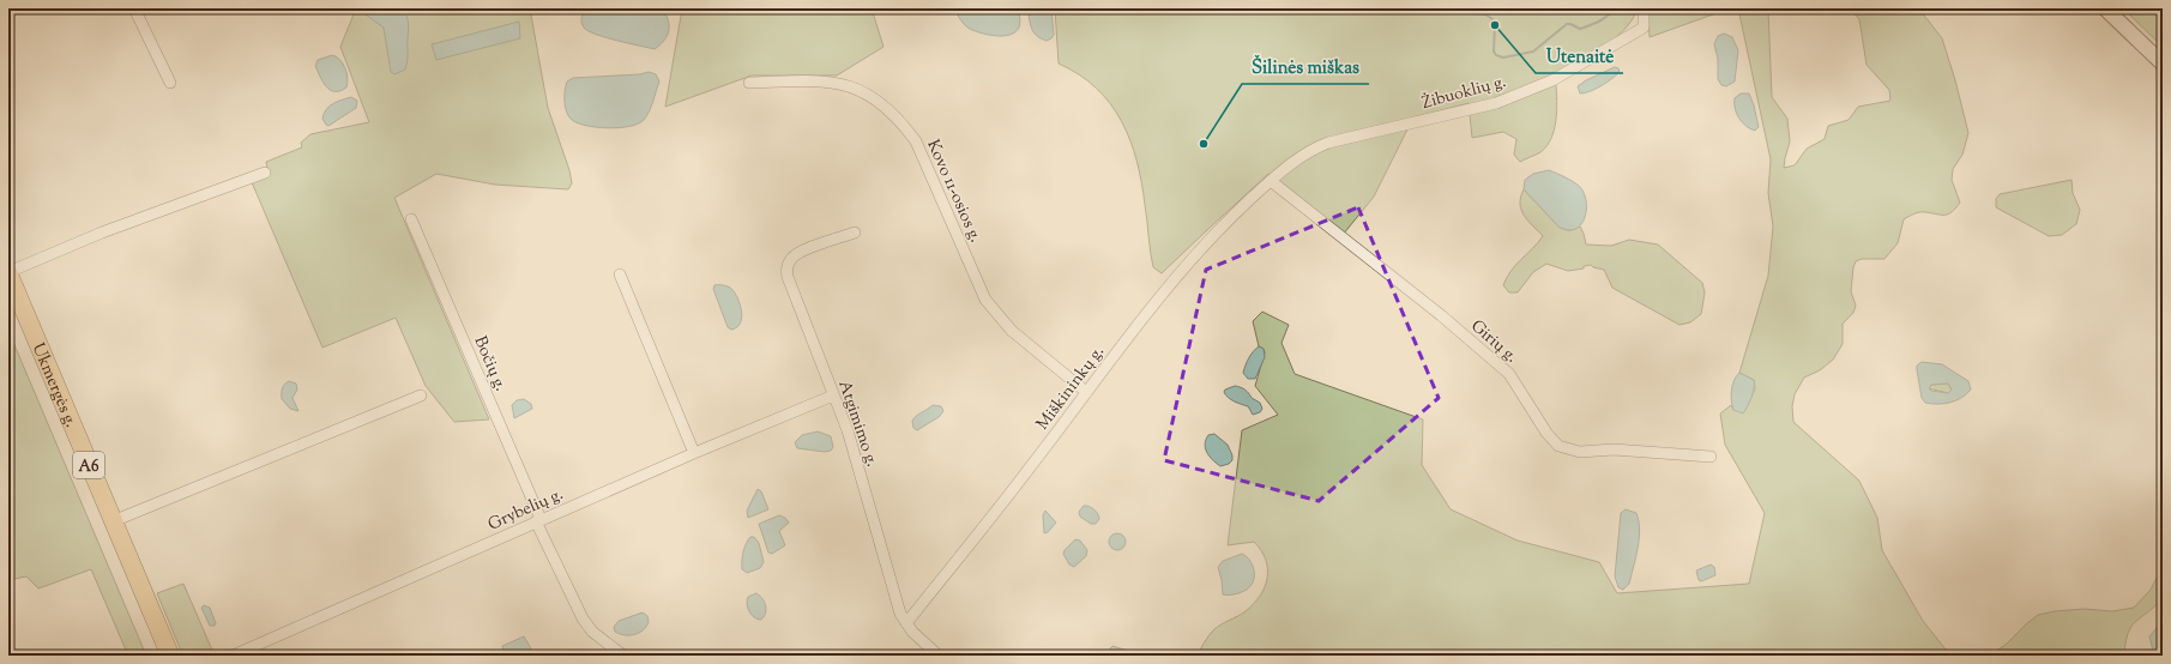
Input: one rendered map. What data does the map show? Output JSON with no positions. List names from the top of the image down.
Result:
{
  "streets": {
    "highway": ["Ukmergės g.", "A6"],
    "street": [
      "Žibuoklių g.",
      "Kovo 11-osios g.",
      "Girių g.",
      "Bočių g.",
      "Miškininkų g.",
      "Atgimimo g.",
      "Grybelių g."
    ]
  },
  "crossings": [
    ["Žibuoklių g.", "Girių g."],
    ["Žibuoklių g.", "Miškininkų g."],
    ["Kovo 11-osios g.", "Miškininkų g."],
    ["Girių g.", "Miškininkų g."],
    ["Bočių g.", "Grybelių g."],
    ["Miškininkų g.", "Atgimimo g."],
    ["Atgimimo g.", "Grybelių g."]
  ],
  "places": ["Utenaitė", "Šilinės miškas"]
}
